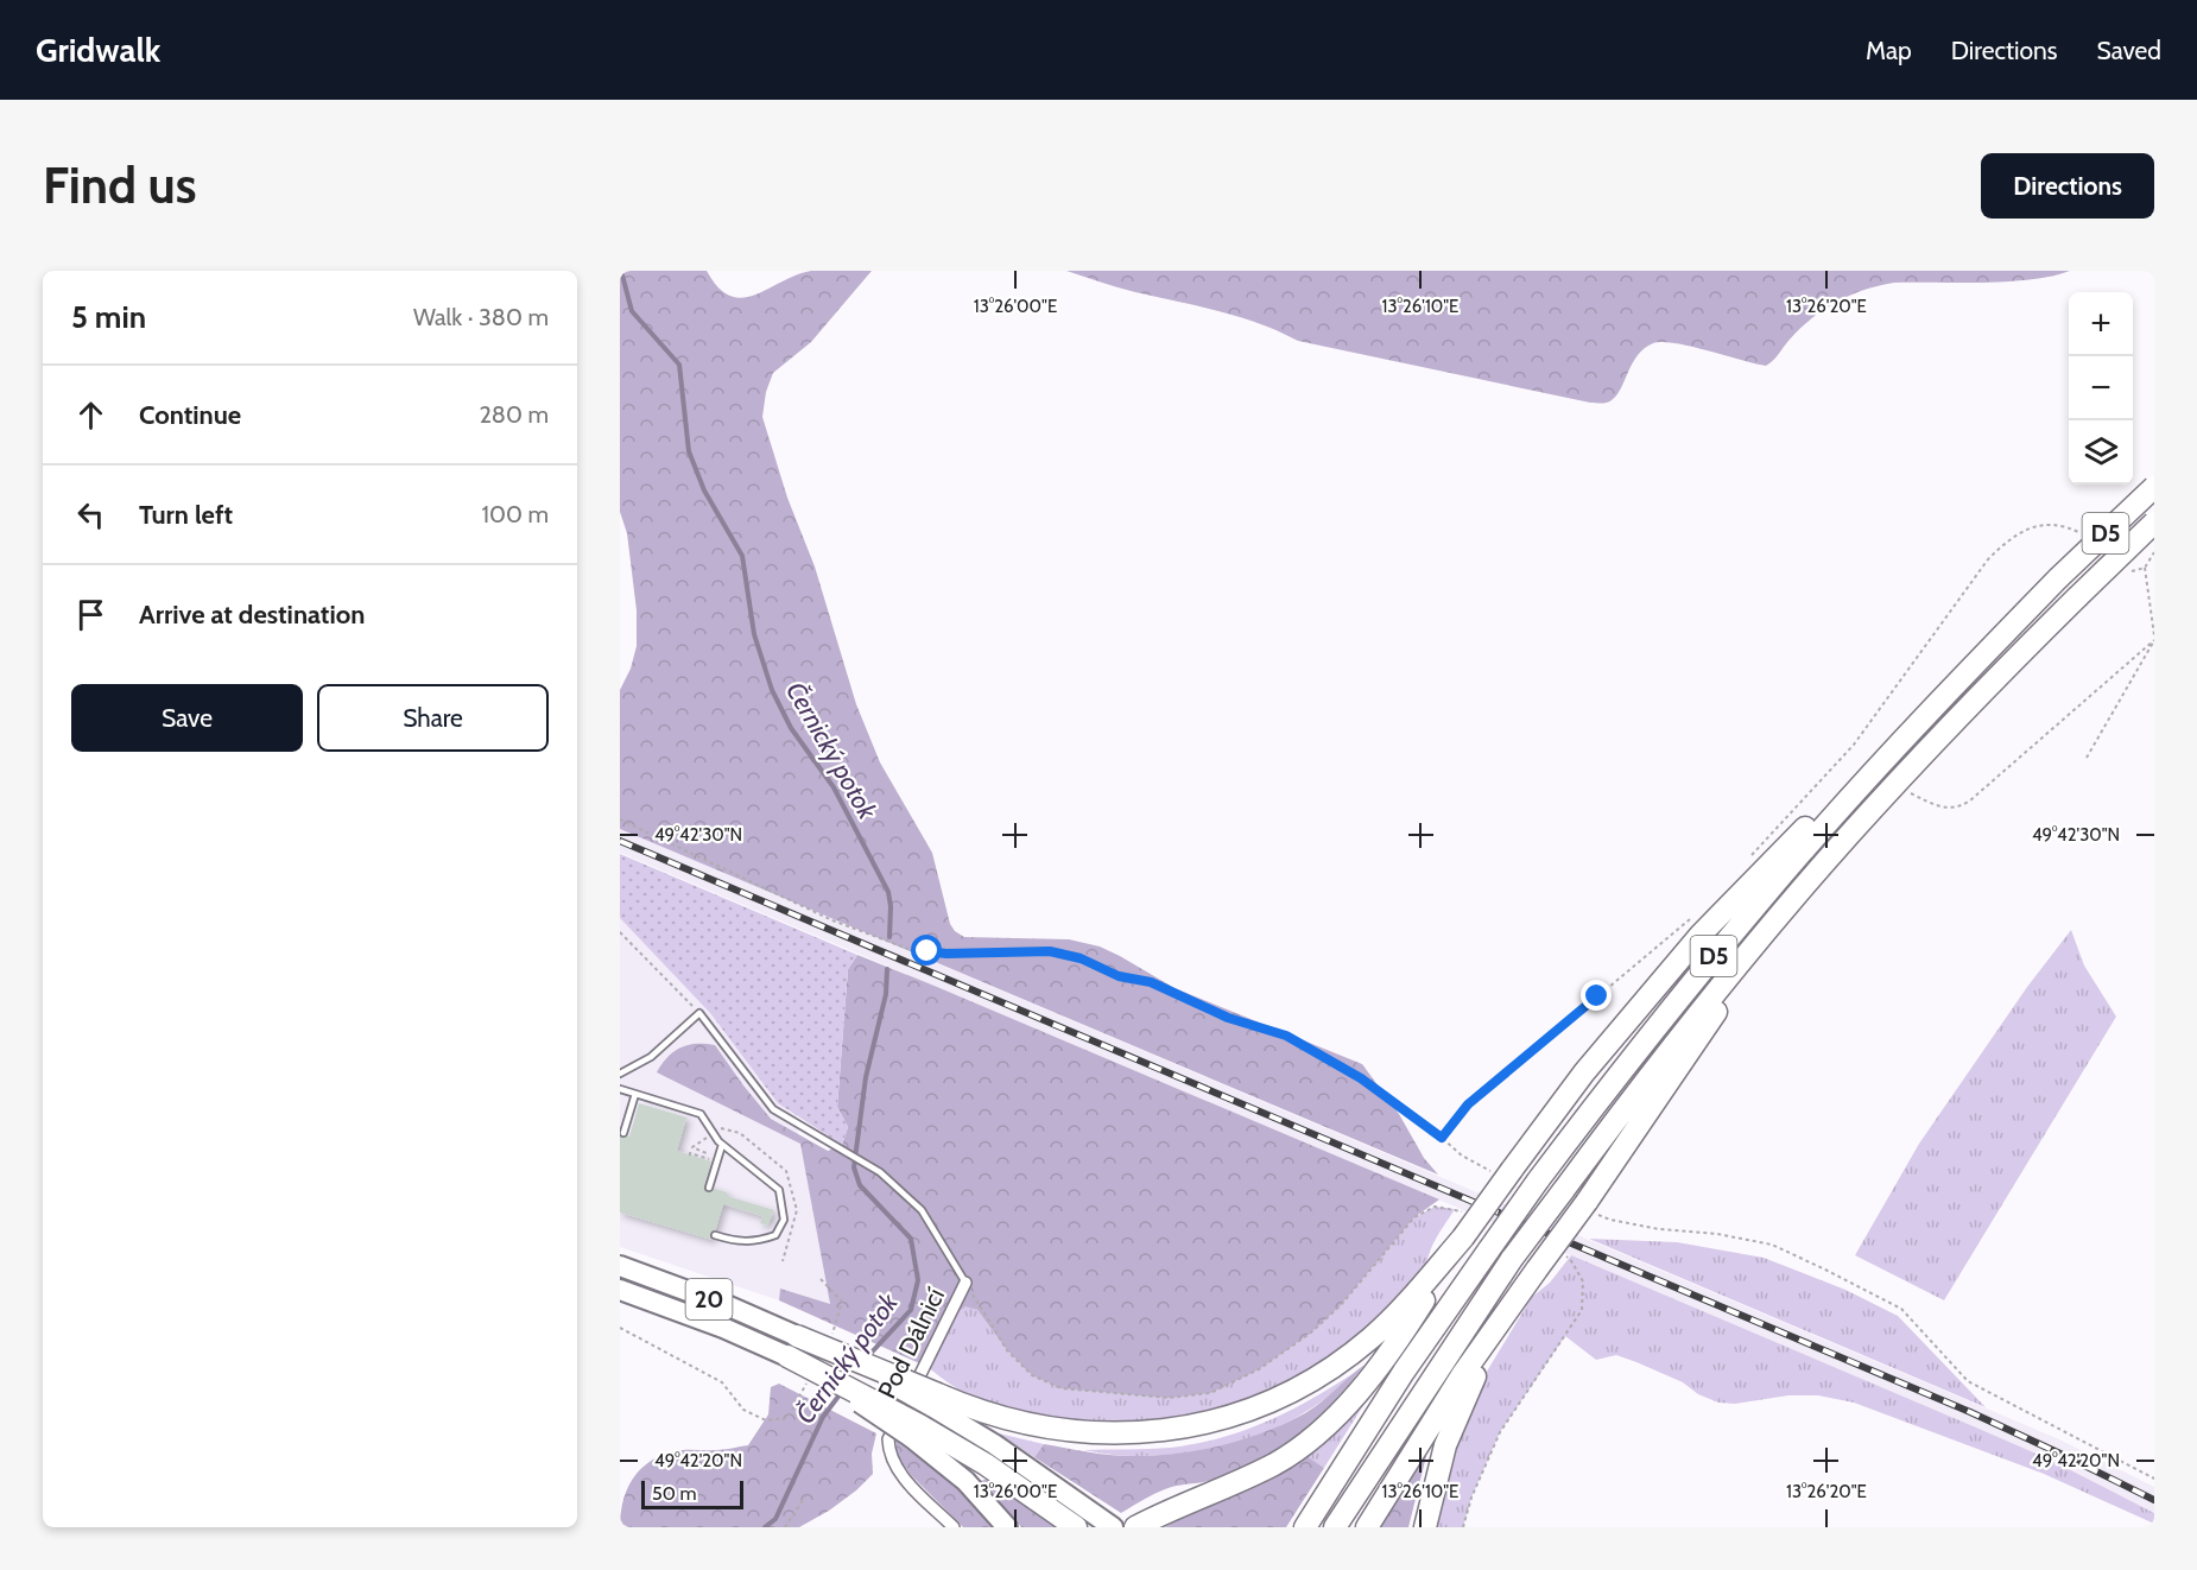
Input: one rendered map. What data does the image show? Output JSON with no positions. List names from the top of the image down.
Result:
{
  "streets": {
    "highway": ["D5", "20"],
    "street": ["Pod Dálnicí"]
  },
  "water": ["Černický potok"],
  "scale_bar": "50 m",
  "page": {
    "header": "Gridwalk",
    "nav": ["Map", "Directions", "Saved"],
    "buttons": [
      "Directions",
      ["Save", "Share"]
    ],
    "title": "Find us",
    "heading": ["5 min", "Walk · 380 m"],
    "map_buttons": ["+", "−"],
    "list": [
      ["Continue", "280 m"],
      ["Turn left", "100 m"],
      "Arrive at destination"
    ],
    "scale": "50 m"
  },
  "coordinates": [
    "13°26'00\"E",
    "13°26'10\"E",
    "13°26'20\"E",
    "49°42'30\"N",
    "49°42'20\"N"
  ]
}
